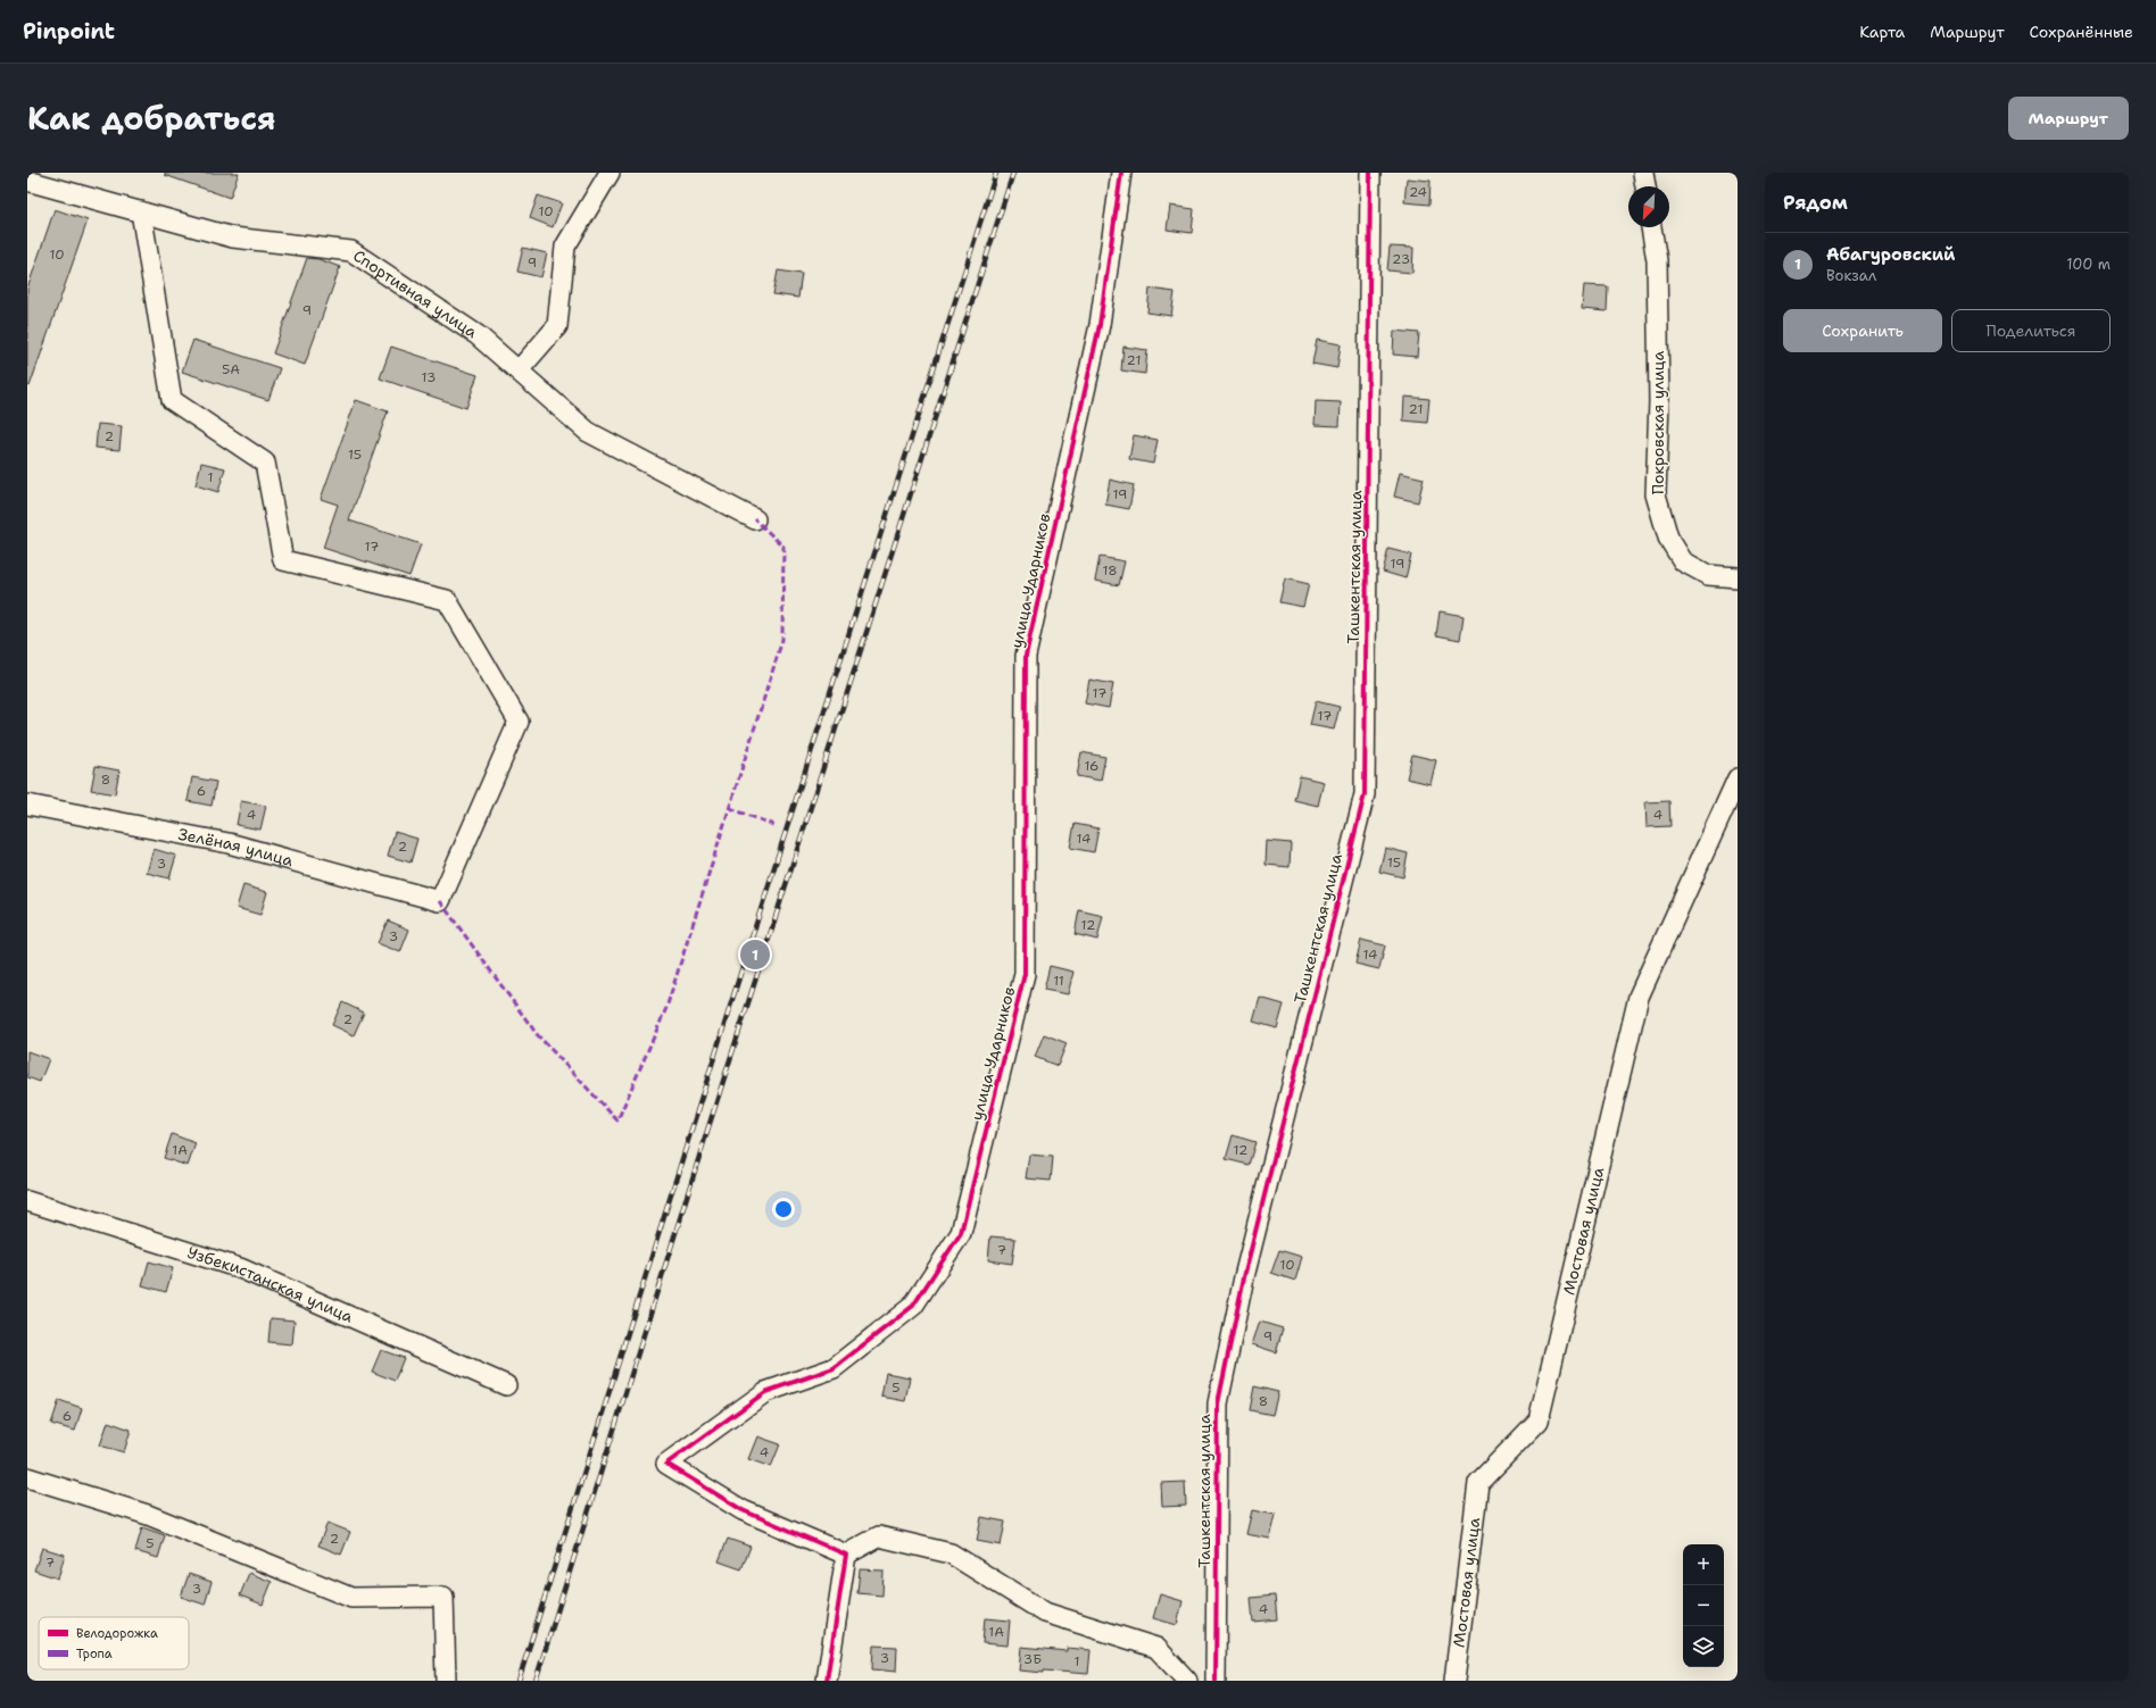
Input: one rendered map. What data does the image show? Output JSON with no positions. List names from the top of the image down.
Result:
{
  "streets": {
    "street": [
      "Спортивная улица",
      "Покровская улица",
      "Ташкентская улица",
      "улица Ударников",
      "Зелёная улица",
      "Мостовая улица",
      "Узбекистанская улица"
    ]
  },
  "crossings": [
    ["Спортивная улица", "Зелёная улица"]
  ],
  "house_numbers": [
    "24",
    "10",
    "10",
    "23",
    "9",
    "9",
    "21",
    "5А",
    "13",
    "21",
    "2",
    "15",
    "1",
    "19",
    "17",
    "19",
    "18",
    "17",
    "17",
    "16",
    "8",
    "6",
    "4",
    "4",
    "14",
    "2",
    "15",
    "3",
    "12",
    "3",
    "14",
    "11",
    "2",
    "1А",
    "12",
    "7",
    "10",
    "9",
    "5",
    "8",
    "6",
    "4",
    "2",
    "5",
    "7",
    "3",
    "4",
    "1А",
    "3",
    "3Б",
    "1"
  ],
  "legend": ["Велодорожка", "Тропа"],
  "north": "bottom left",
  "page": {
    "header": "Pinpoint",
    "nav": ["Карта", "Маршрут", "Сохранённые"],
    "title": "Как добраться",
    "buttons": [
      "Маршрут",
      ["Сохранить", "Поделиться"]
    ],
    "heading": "Рядом",
    "list": [
      {
        "mark": "1",
        "name": "Абагуровский",
        "note": "Вокзал",
        "value": "100 m"
      }
    ],
    "pins": "1",
    "map_buttons": ["+", "−"]
  }
}
